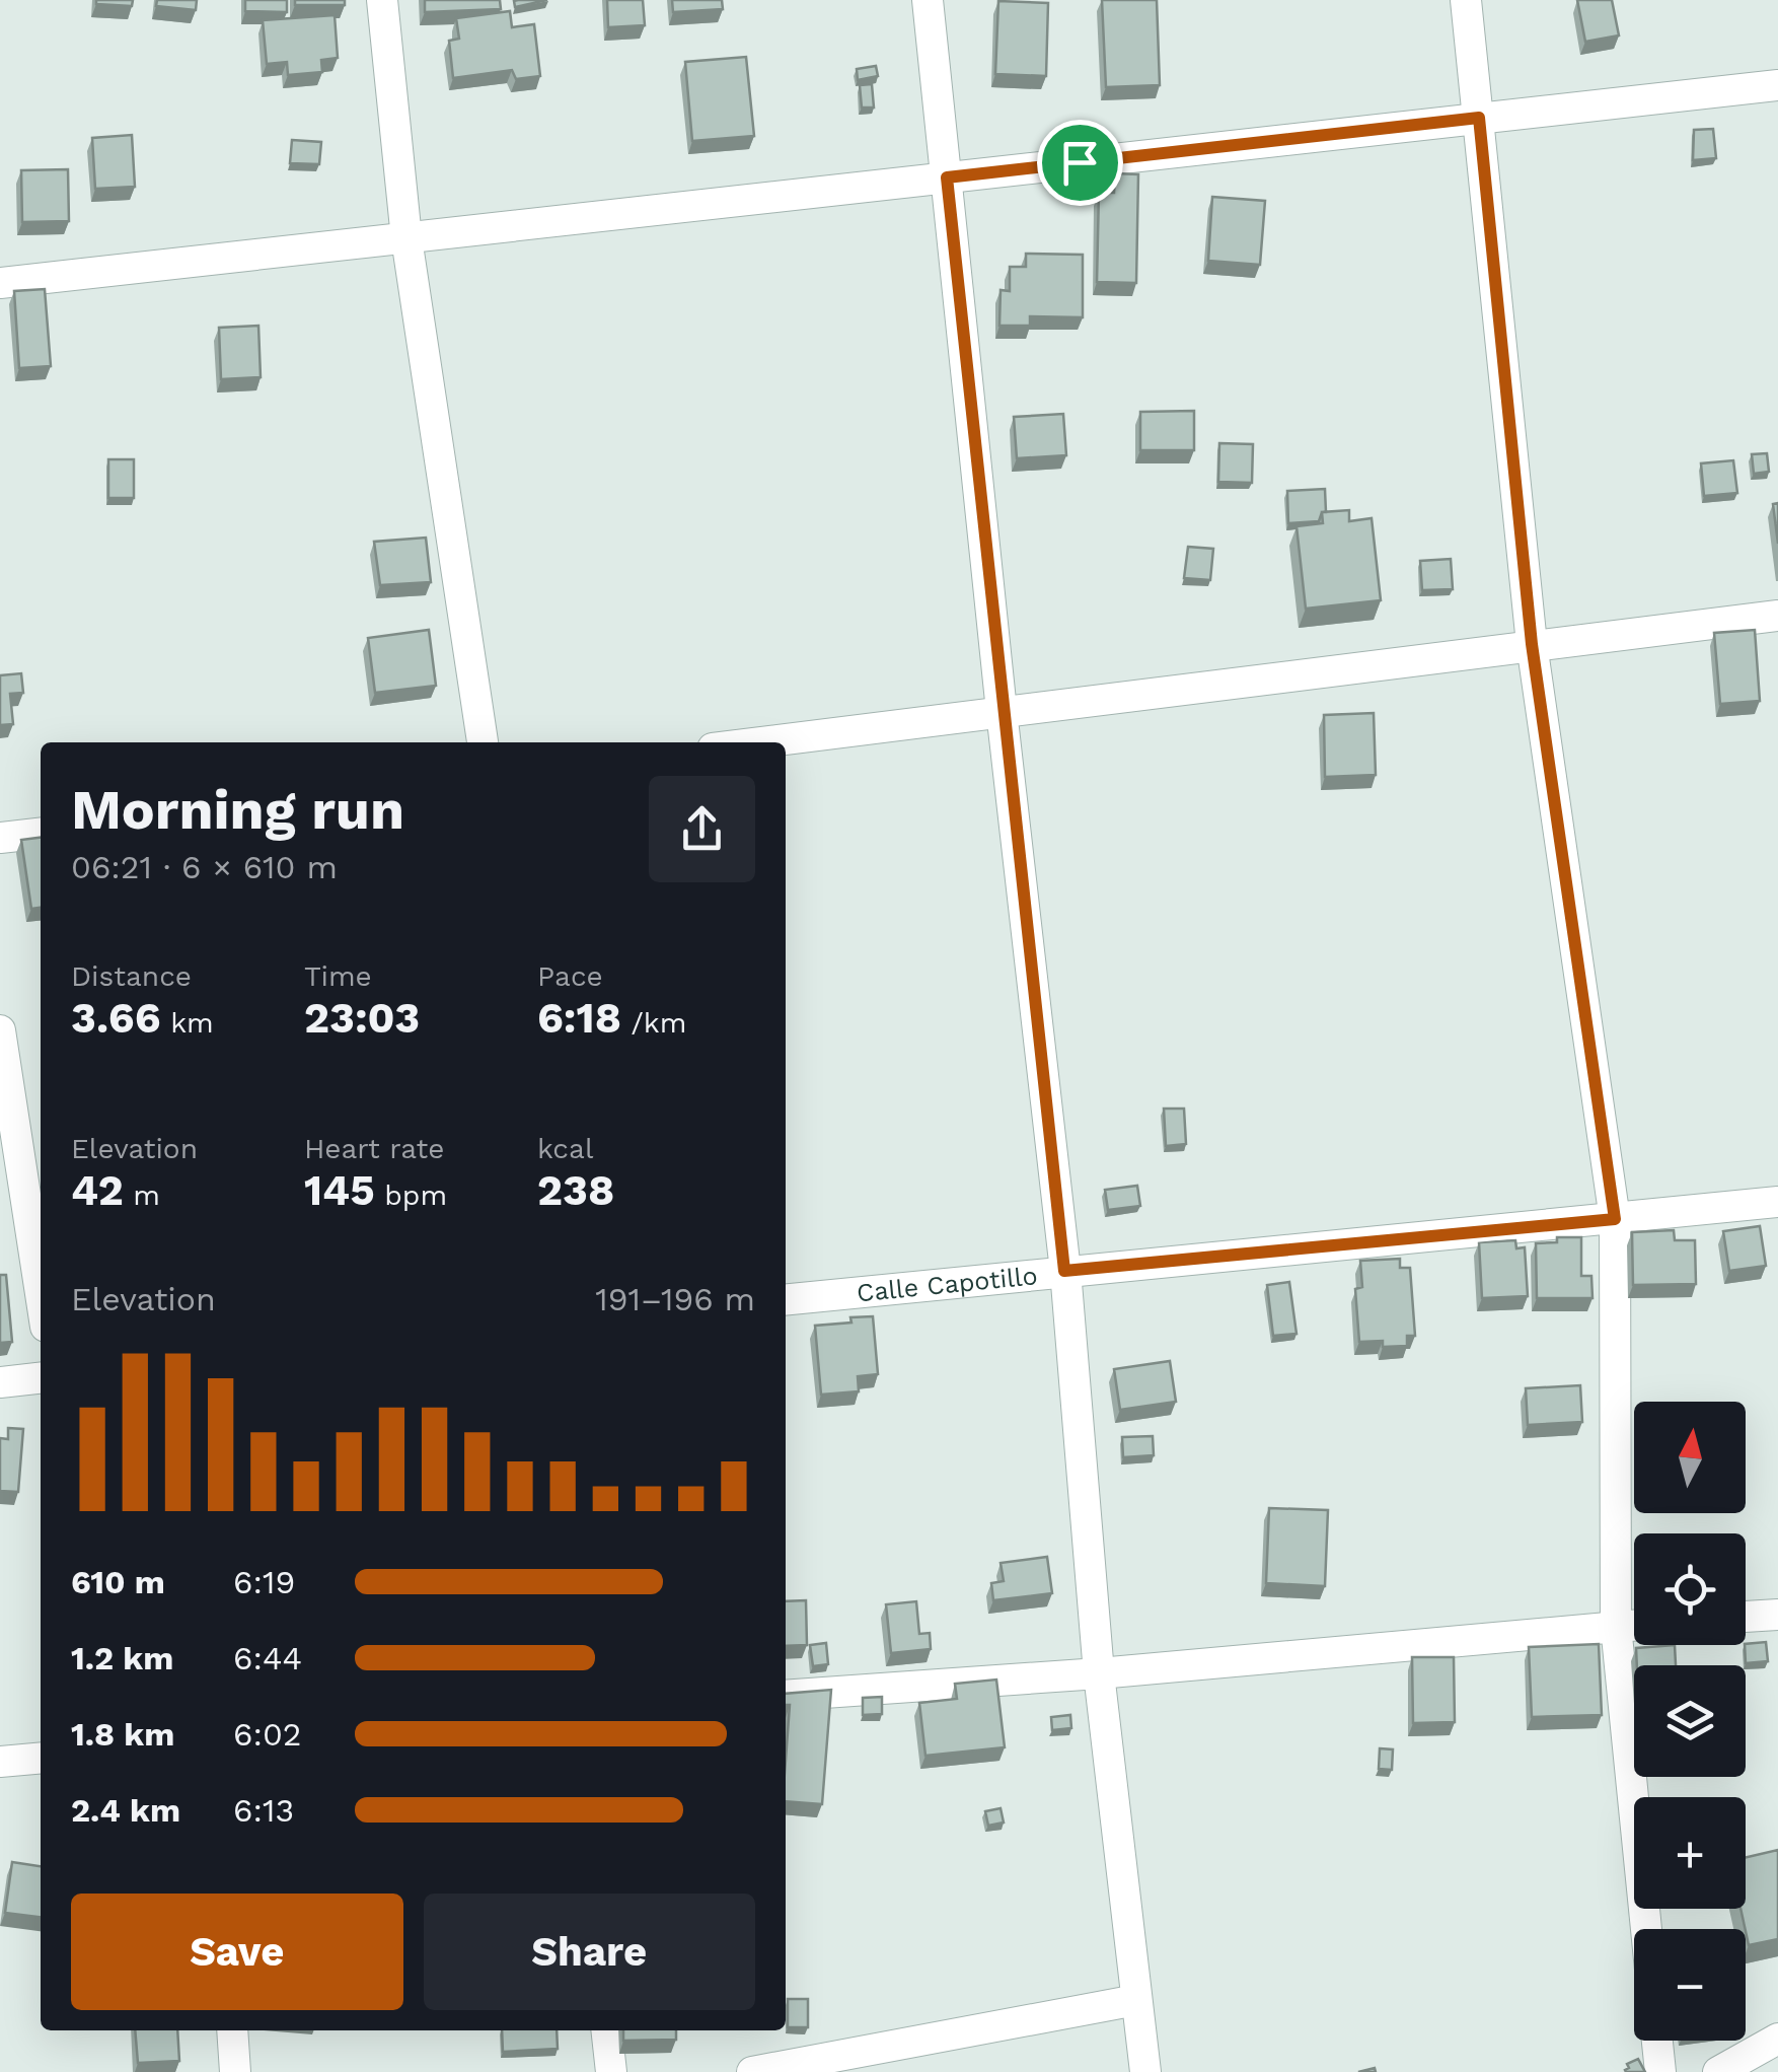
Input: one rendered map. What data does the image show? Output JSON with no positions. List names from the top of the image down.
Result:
{
  "streets": {
    "street": ["Calle Capotillo"]
  },
  "north": "top",
  "page": {
    "heading": ["Morning run", "06:21 · 6 × 610 m"],
    "stats": [
      ["Distance", "3.66 km"],
      ["Time", "23:03"],
      ["Pace", "6:18 /km"],
      ["Elevation", "42 m"],
      ["Heart rate", "145 bpm"],
      ["kcal", "238"]
    ],
    "chart": ["Elevation", "191–196 m"],
    "map_buttons": ["+", "−"],
    "list": [
      {
        "name": "610 m",
        "note": "6:19"
      },
      {
        "name": "1.2 km",
        "note": "6:44"
      },
      {
        "name": "1.8 km",
        "note": "6:02"
      },
      {
        "name": "2.4 km",
        "note": "6:13"
      }
    ],
    "buttons": ["Save", "Share"]
  }
}
